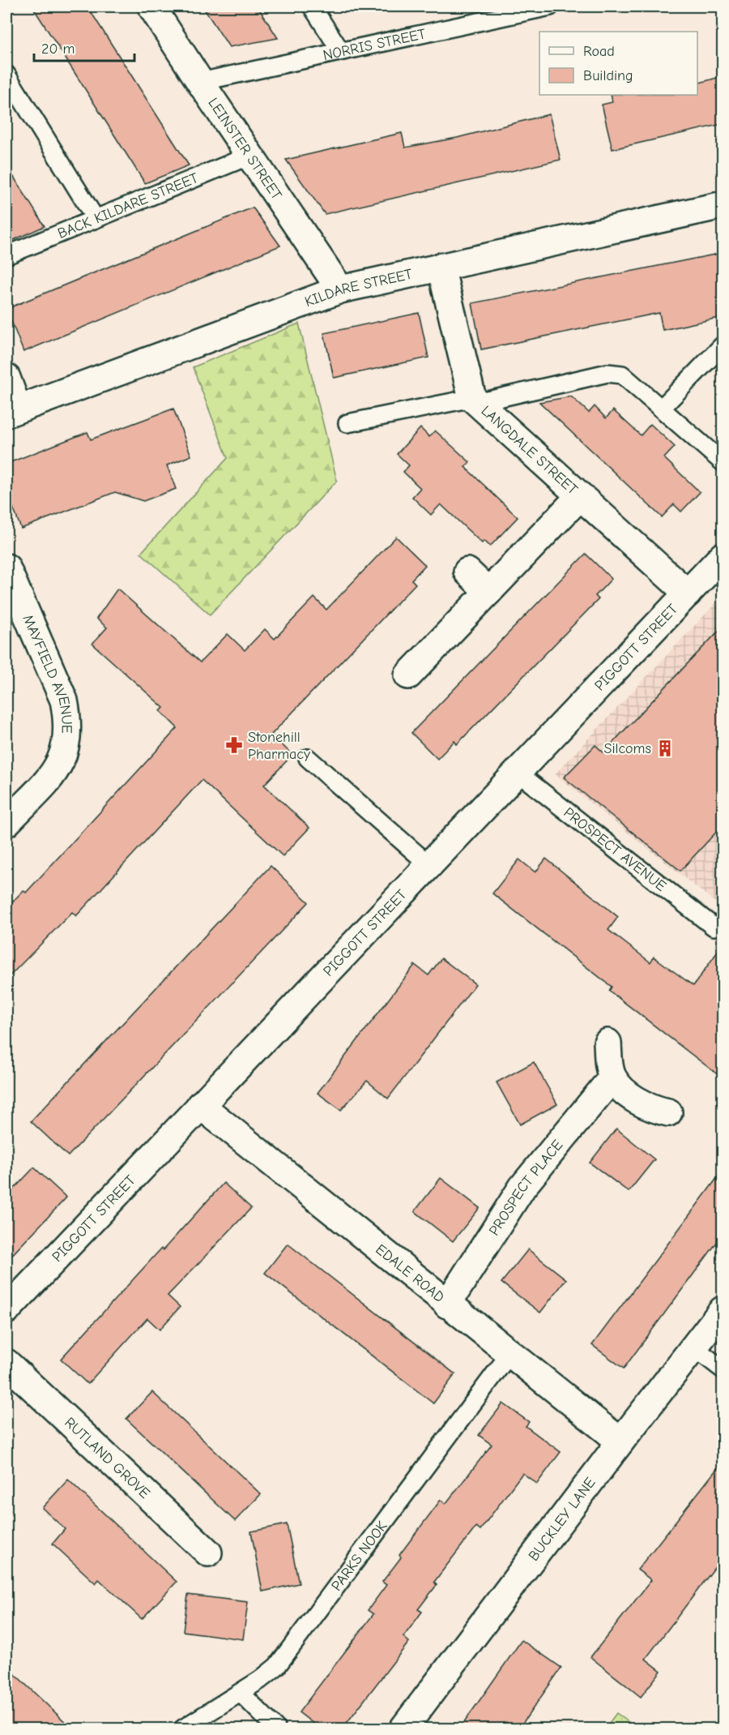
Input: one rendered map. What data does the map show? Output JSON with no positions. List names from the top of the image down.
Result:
{
  "streets": {
    "street": [
      "LEINSTER STREET",
      "KILDARE STREET",
      "LANGDALE STREET",
      "PIGGOTT STREET",
      "MAYFIELD AVENUE",
      "PROSPECT PLACE",
      "EDALE ROAD",
      "RUTLAND GROVE",
      "BUCKLEY LANE"
    ],
    "lane": [
      "NORRIS STREET",
      "BACK KILDARE STREET",
      "PROSPECT AVENUE",
      "PARKS NOOK"
    ]
  },
  "crossings": [
    ["NORRIS STREET", "LEINSTER STREET"],
    ["LEINSTER STREET", "BACK KILDARE STREET"],
    ["LEINSTER STREET", "KILDARE STREET"],
    ["KILDARE STREET", "LANGDALE STREET"],
    ["LANGDALE STREET", "PIGGOTT STREET"],
    ["PIGGOTT STREET", "PROSPECT AVENUE"],
    ["PIGGOTT STREET", "EDALE ROAD"],
    ["PROSPECT PLACE", "EDALE ROAD"],
    ["EDALE ROAD", "BUCKLEY LANE"],
    ["EDALE ROAD", "PARKS NOOK"]
  ],
  "places": {
    "pharmacy": ["Stonehill Pharmacy"],
    "building": ["Silcoms"]
  },
  "legend": ["Road", "Building"],
  "scale_bar": "20 m"
}
